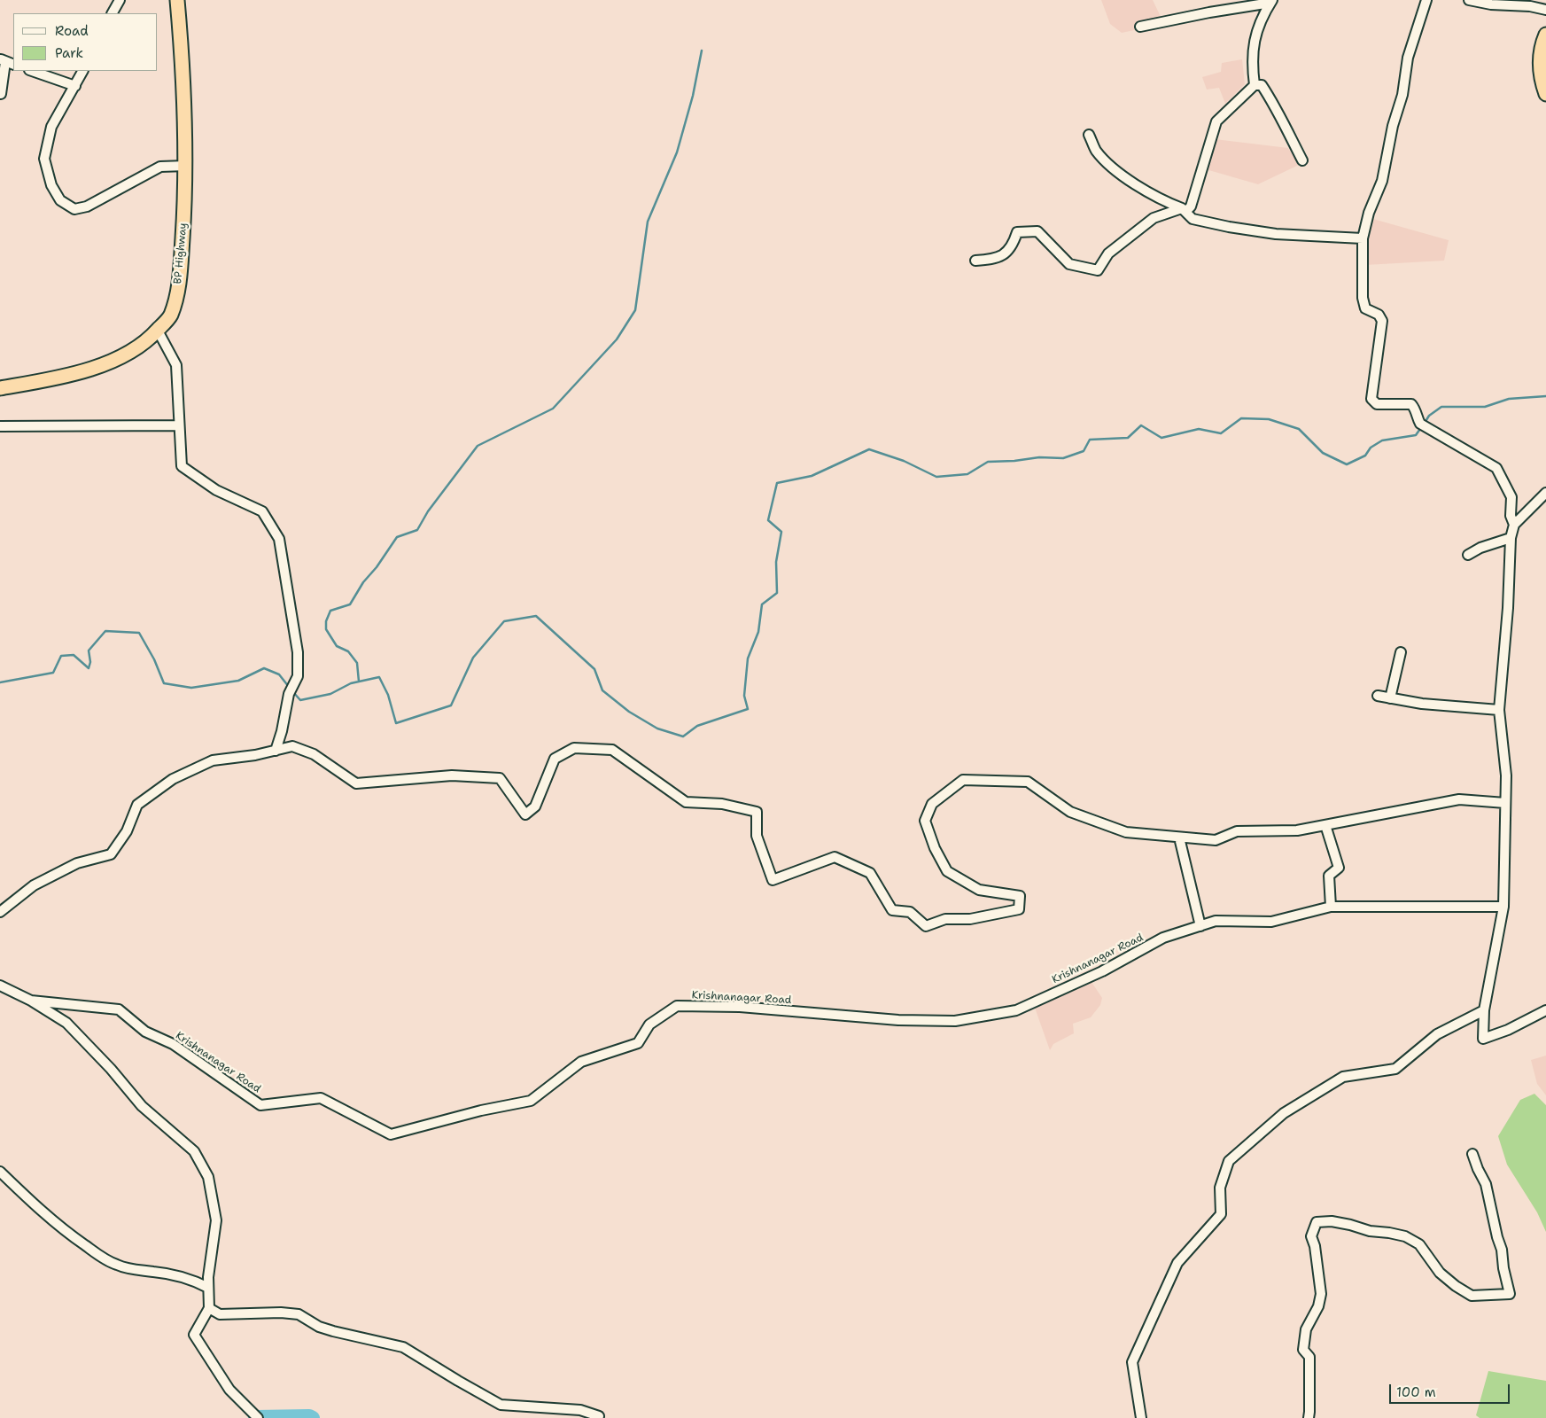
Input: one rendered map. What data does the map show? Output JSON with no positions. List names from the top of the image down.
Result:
{
  "streets": {
    "highway": ["BP Highway"],
    "street": ["Krishnanagar Road"]
  },
  "legend": ["Road", "Park"],
  "scale_bar": "100 m"
}
